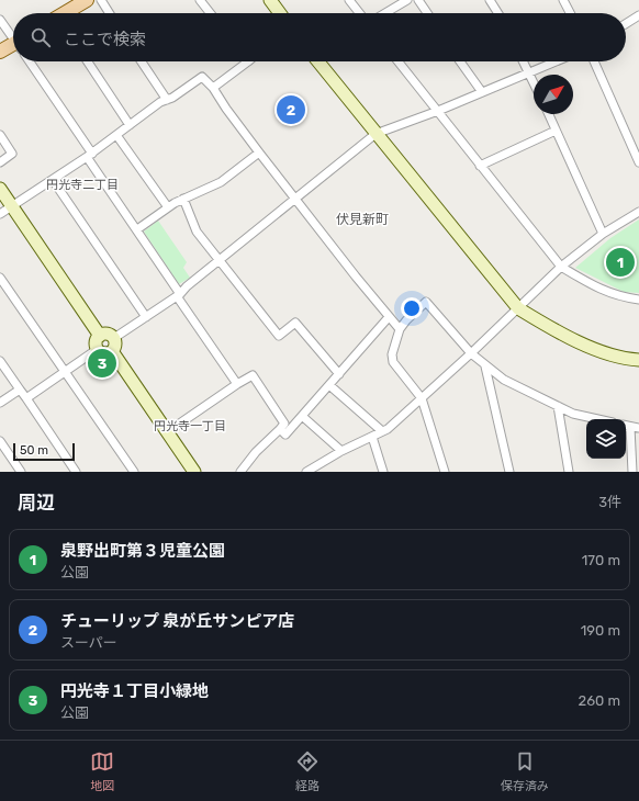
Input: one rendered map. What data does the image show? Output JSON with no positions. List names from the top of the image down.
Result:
{
  "districts": ["円光寺二丁目", "伏見新町", "円光寺一丁目"],
  "scale_bar": "50 m",
  "north": "top right",
  "page": {
    "search": "ここで検索",
    "pins": ["2", "1", "3"],
    "scale": "50 m",
    "heading": ["周辺", "3件"],
    "list": [
      {
        "mark": "1",
        "name": "泉野出町第３児童公園",
        "note": "公園",
        "value": "170 m"
      },
      {
        "mark": "2",
        "name": "チューリップ 泉が丘サンピア店",
        "note": "スーパー",
        "value": "190 m"
      },
      {
        "mark": "3",
        "name": "円光寺１丁目小緑地",
        "note": "公園",
        "value": "260 m"
      }
    ],
    "nav": ["地図", "経路", "保存済み"]
  }
}
